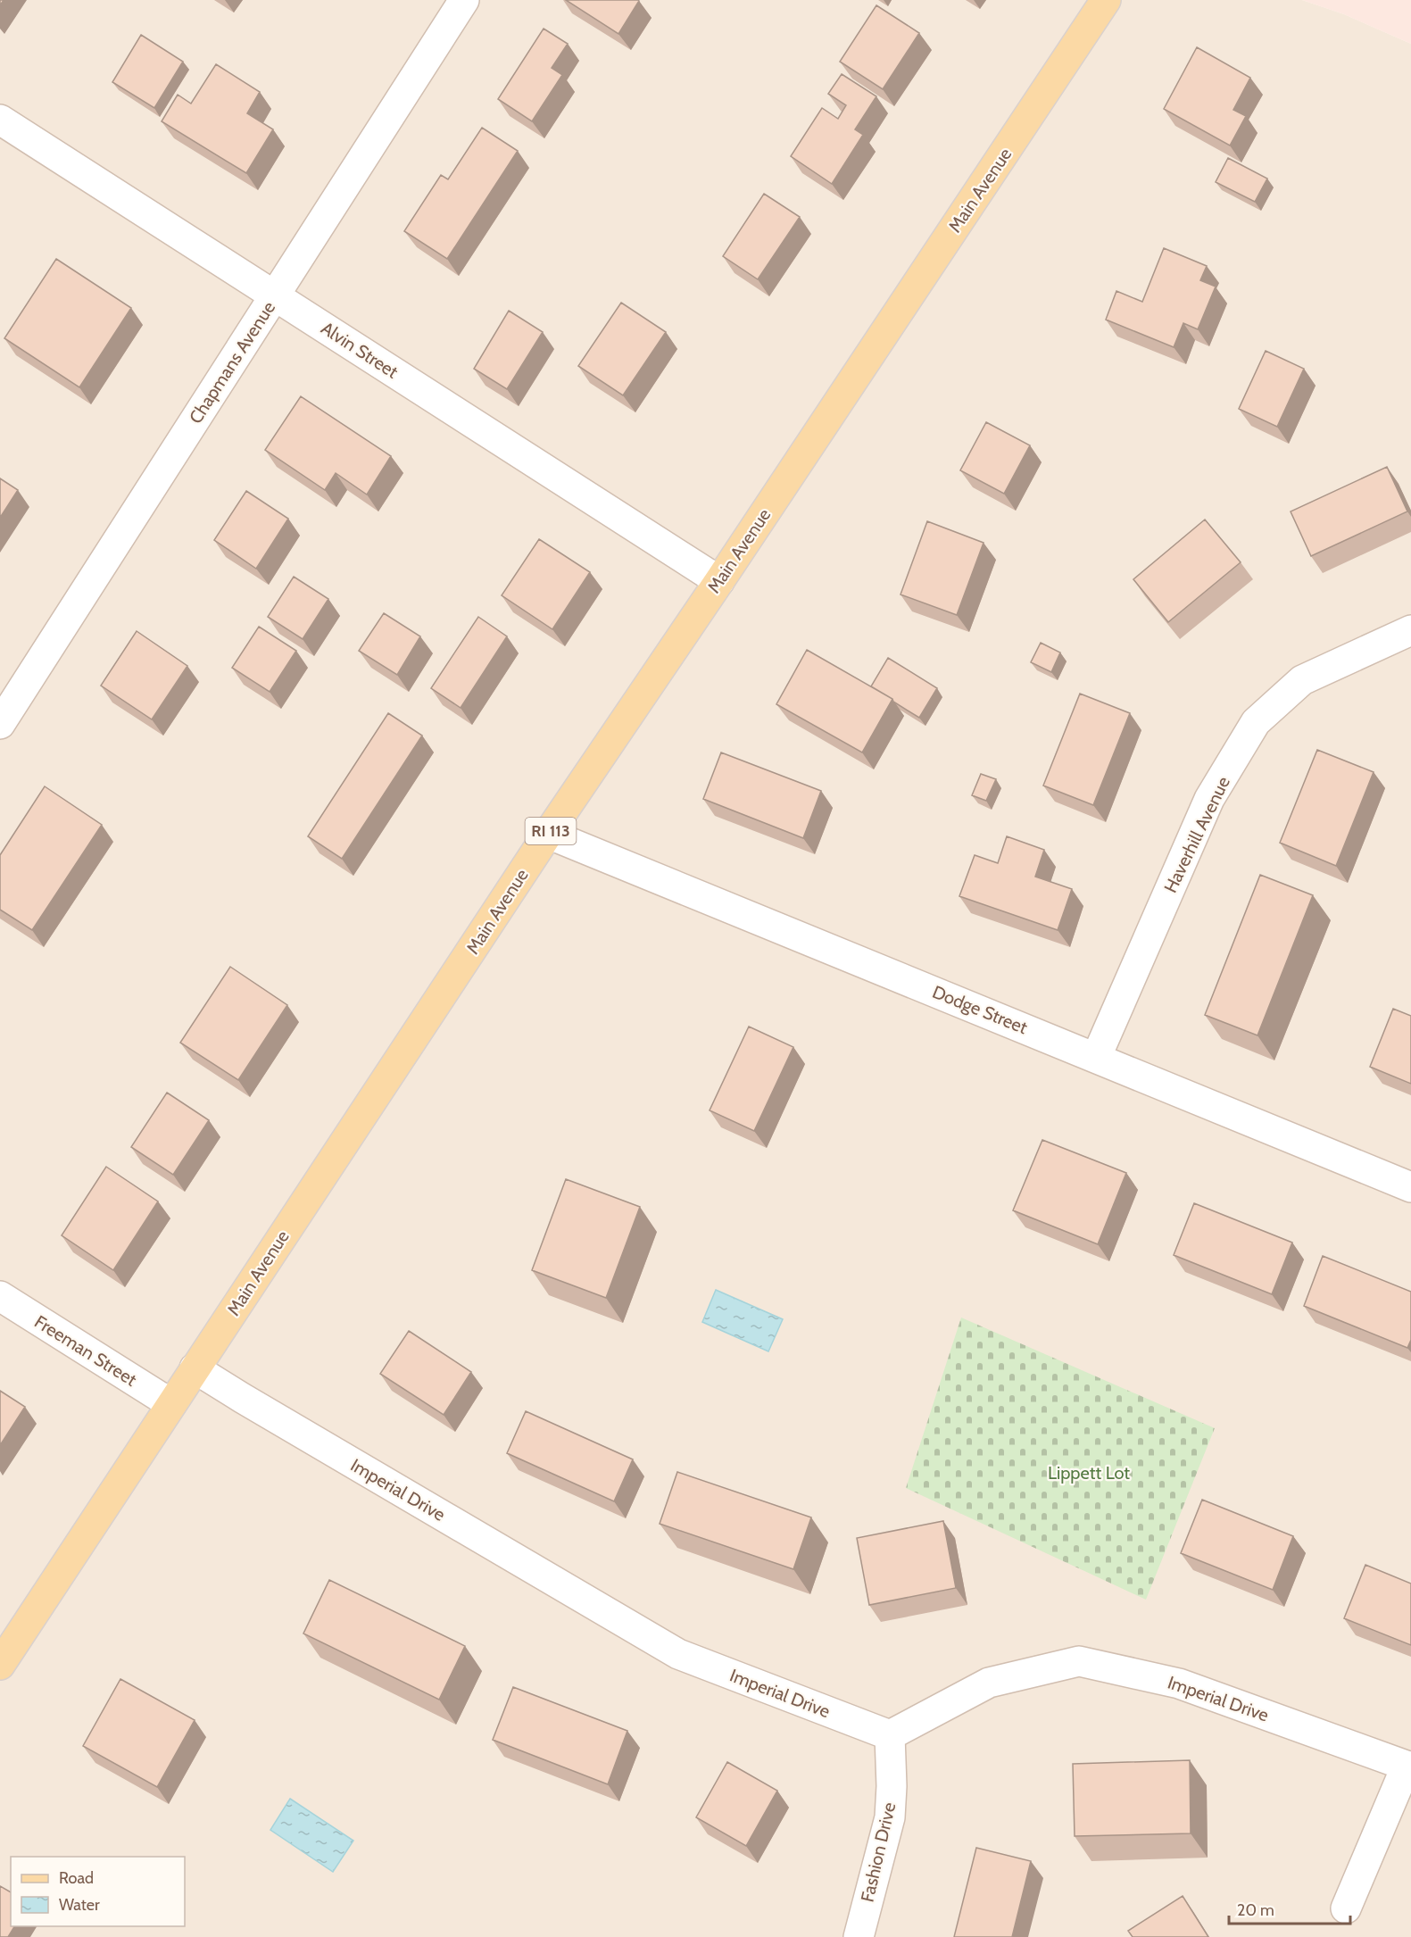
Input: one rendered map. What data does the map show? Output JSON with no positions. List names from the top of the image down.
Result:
{
  "streets": {
    "main road": ["Main Avenue", "RI 113"],
    "street": [
      "Alvin Street",
      "Chapmans Avenue",
      "Haverhill Avenue",
      "Dodge Street",
      "Freeman Street",
      "Imperial Drive",
      "Fashion Drive"
    ]
  },
  "crossings": [
    ["Main Avenue", "Alvin Street"],
    ["Main Avenue", "Dodge Street"],
    ["Main Avenue", "Freeman Street"],
    ["Main Avenue", "Imperial Drive"],
    ["Alvin Street", "Chapmans Avenue"],
    ["Haverhill Avenue", "Dodge Street"],
    ["Imperial Drive", "Fashion Drive"]
  ],
  "parks": ["Lippett Lot"],
  "legend": ["Road", "Water"],
  "scale_bar": "20 m"
}
